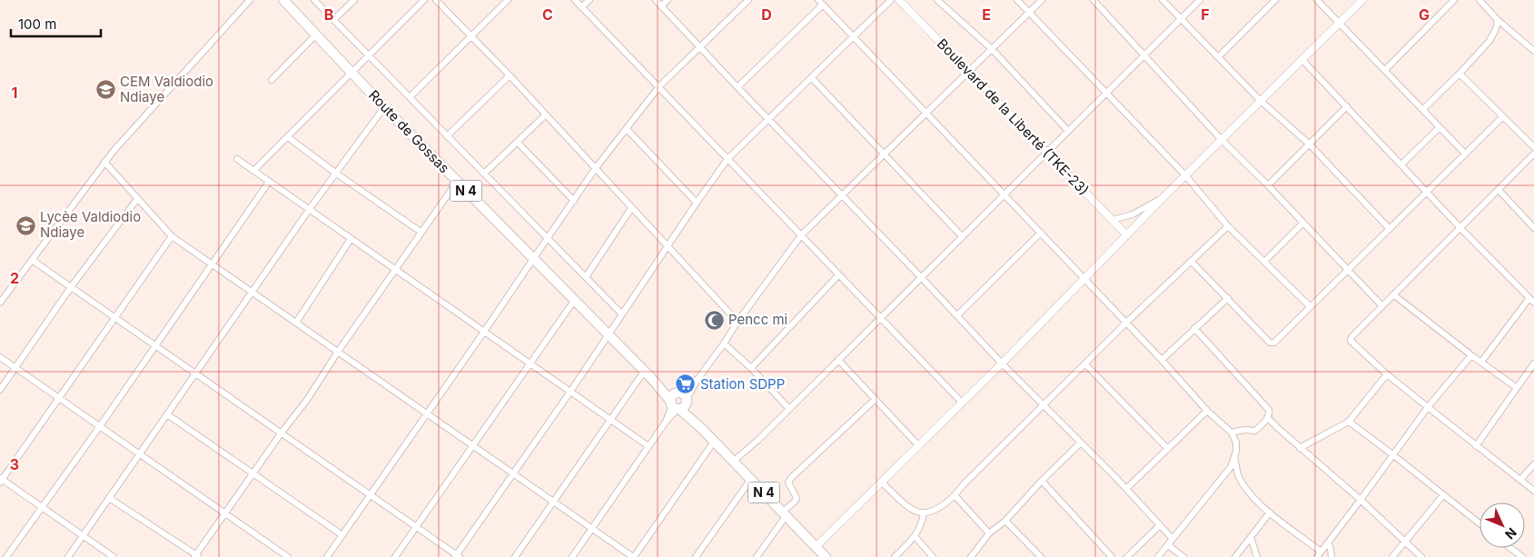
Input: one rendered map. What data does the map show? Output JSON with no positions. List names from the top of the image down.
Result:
{
  "streets": {
    "main road": ["Route de Gossas", "N 4"],
    "street": ["Boulevard de la Liberté (TKE-23)"]
  },
  "crossings": [
    ["Route de Gossas", "N 4"]
  ],
  "places": {
    "school or university": ["CEM Valdiodio Ndiaye", "Lycèe Valdiodio Ndiaye"],
    "mosque": ["Pencc mi"],
    "supermarket": ["Station SDPP"]
  },
  "scale_bar": "100 m",
  "north": "bottom right",
  "grid": {
    "columns": [
      "B",
      "C",
      "D",
      "E",
      "F",
      "G"
    ],
    "rows": ["1", "2", "3"]
  }
}
